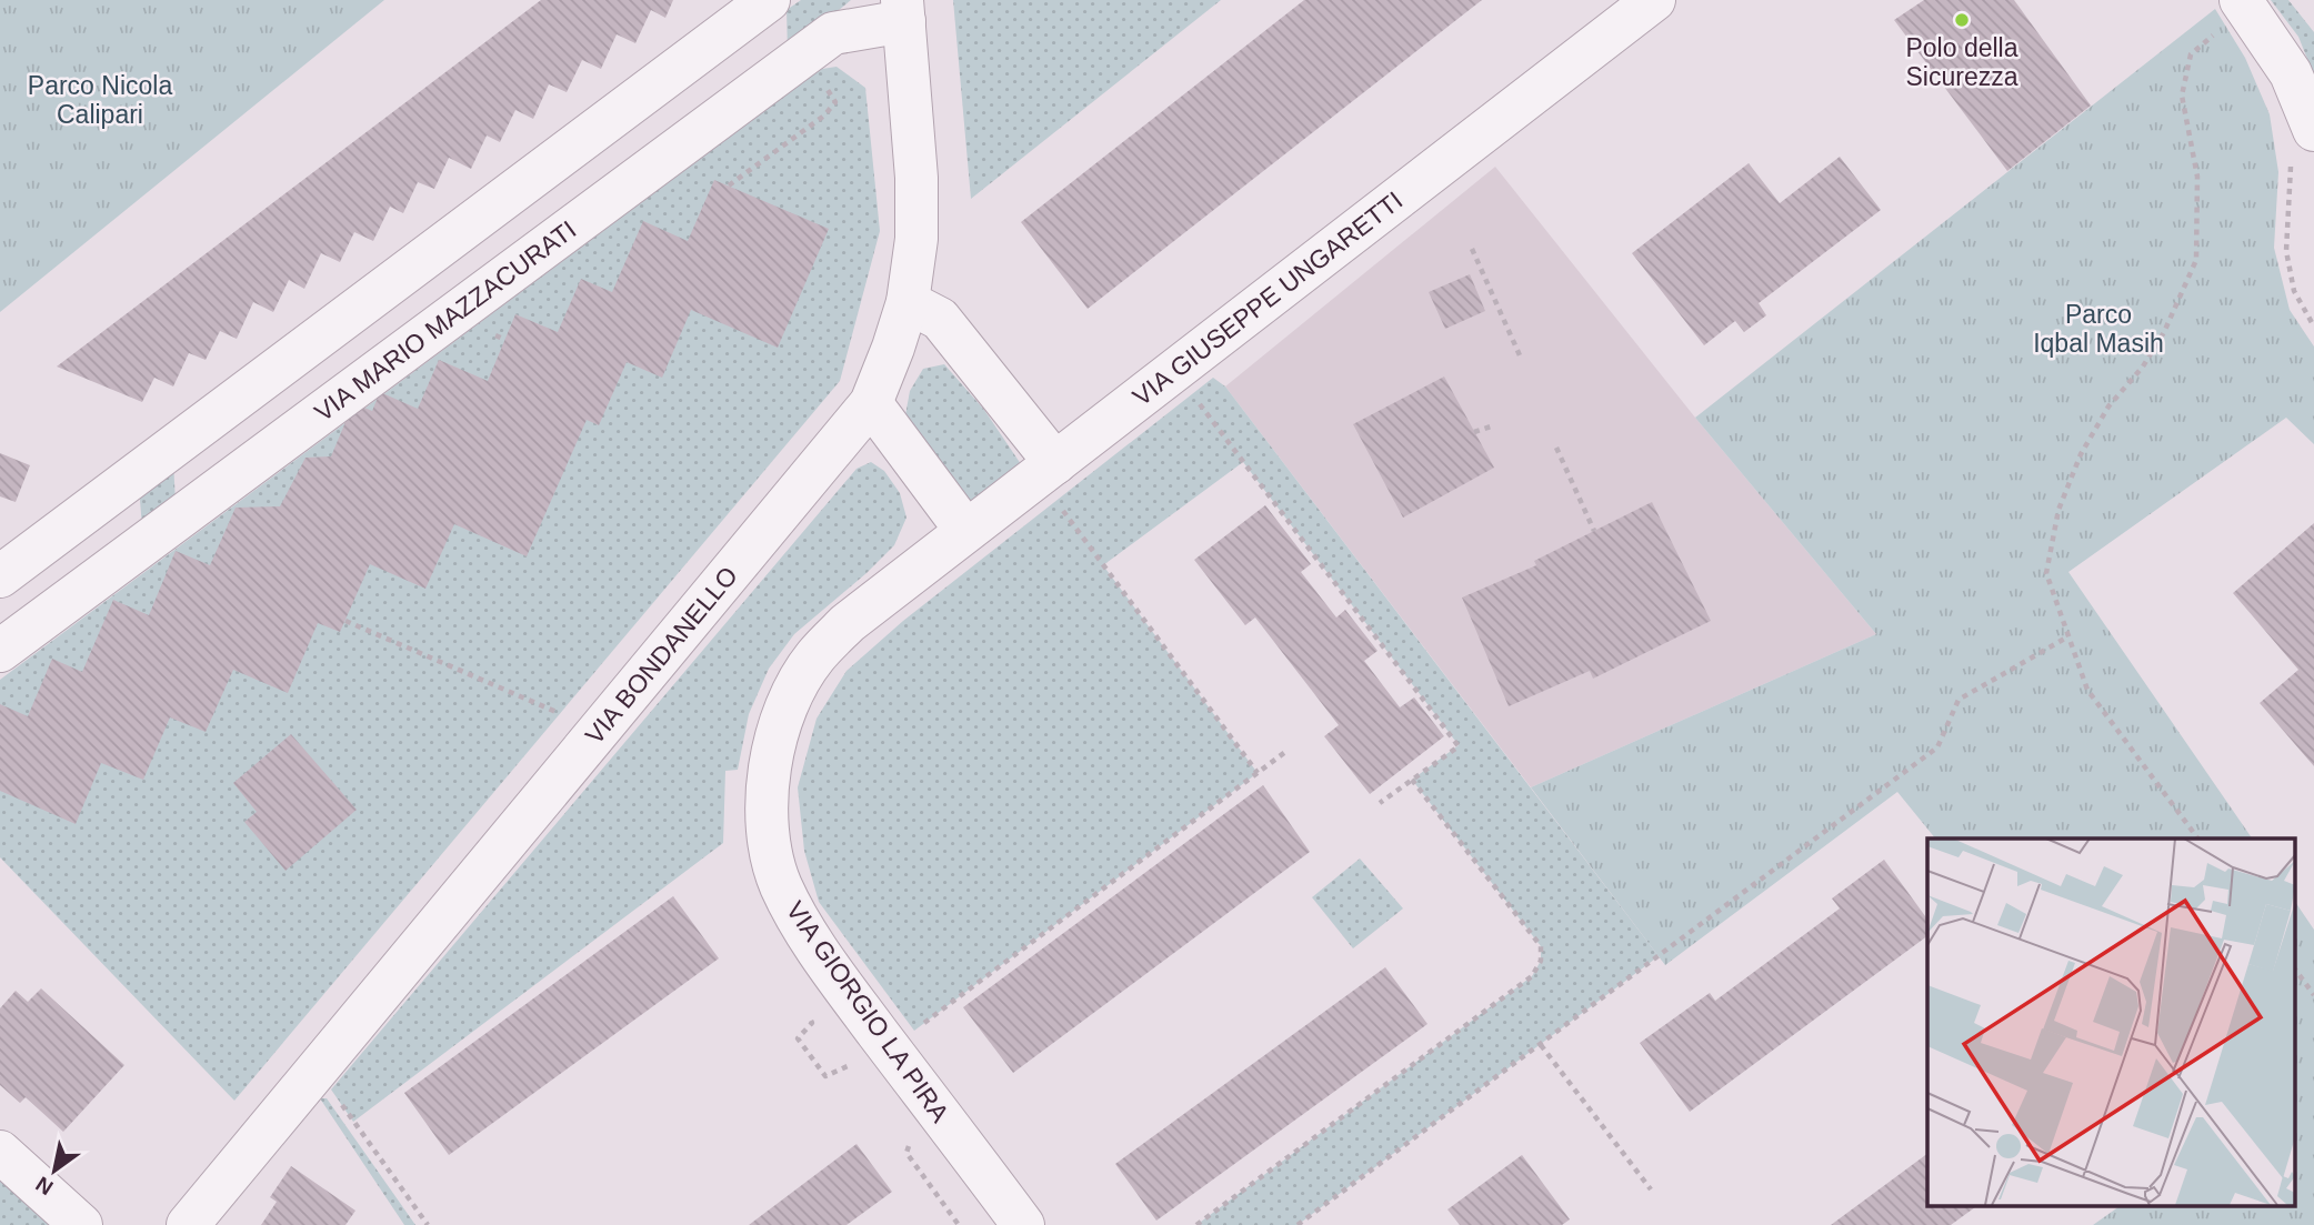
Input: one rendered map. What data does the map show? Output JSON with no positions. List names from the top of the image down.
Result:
{
  "streets": {
    "street": [
      "VIA GIUSEPPE UNGARETTI",
      "VIA MARIO MAZZACURATI",
      "VIA BONDANELLO",
      "VIA GIORGIO LA PIRA"
    ]
  },
  "crossings": [
    ["VIA GIUSEPPE UNGARETTI", "VIA GIORGIO LA PIRA"],
    ["VIA MARIO MAZZACURATI", "VIA BONDANELLO"]
  ],
  "parks": ["Parco Nicola Calipari", "Parco Iqbal Masih"],
  "places": ["Polo della Sicurezza"],
  "north": "bottom left"
}
